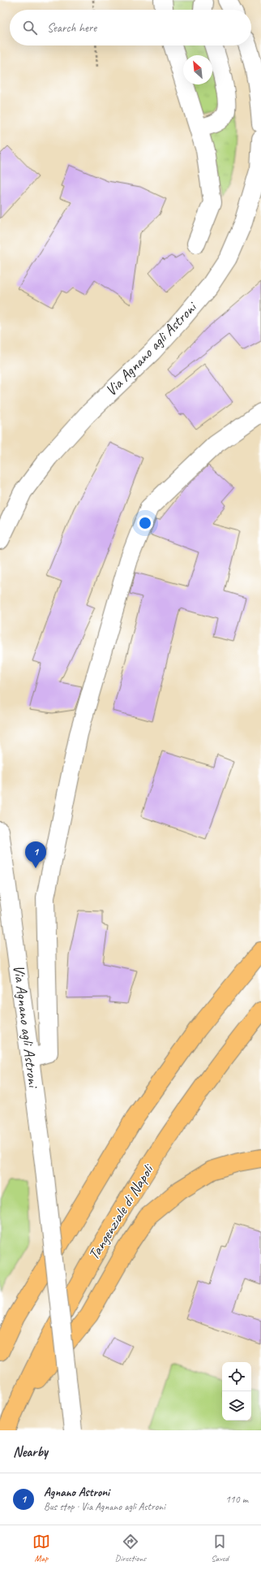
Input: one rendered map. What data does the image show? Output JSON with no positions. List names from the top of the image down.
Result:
{
  "streets": {
    "highway": ["Tangenziale di Napoli"],
    "street": ["Via Agnano agli Astroni"]
  },
  "north": "top left",
  "page": {
    "search": "Search here",
    "pins": "1",
    "heading": "Nearby",
    "list": [
      {
        "mark": "1",
        "name": "Agnano Astroni",
        "note": "Bus stop · Via Agnano agli Astroni",
        "value": "110 m"
      }
    ],
    "nav": ["Map", "Directions", "Saved"]
  }
}
